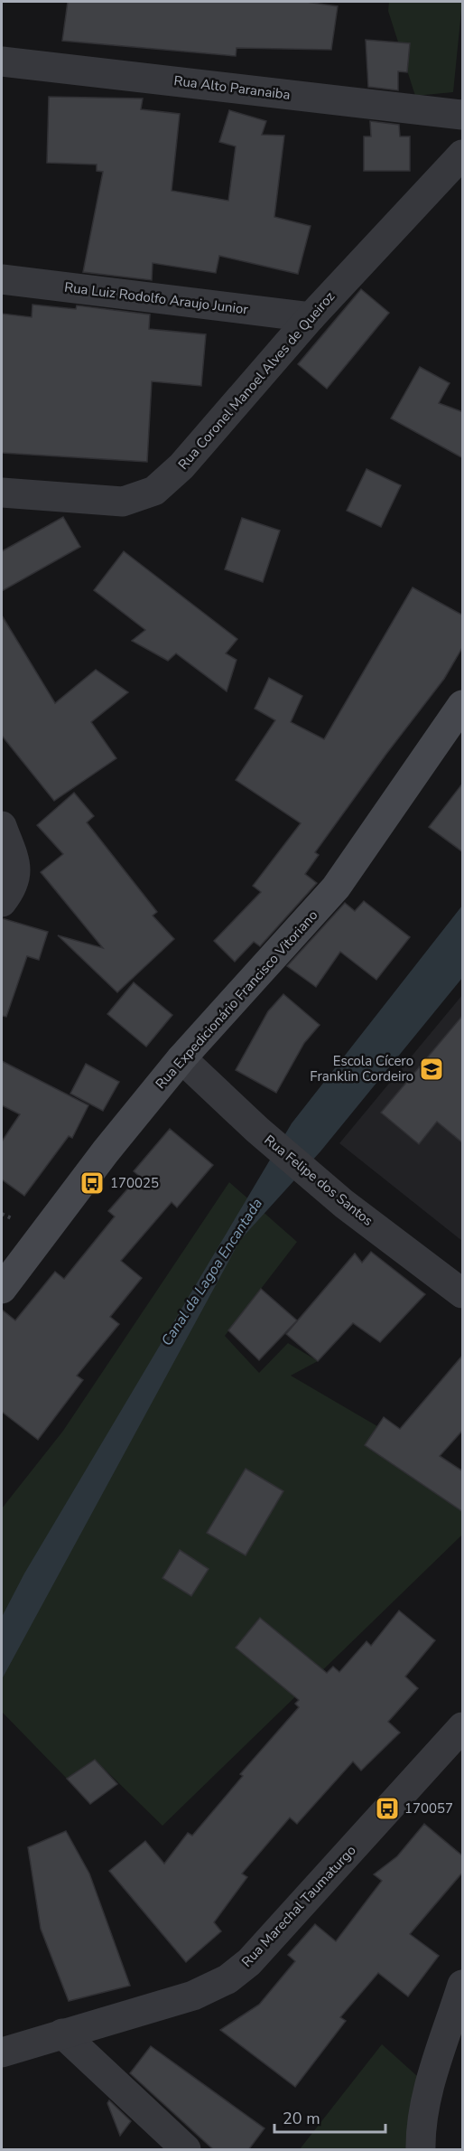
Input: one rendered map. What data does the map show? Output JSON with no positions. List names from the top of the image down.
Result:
{
  "streets": {
    "main road": ["Rua Expedicionário Francisco Vitoriano"],
    "street": [
      "Rua Alto Paranaiba",
      "Rua Luiz Rodolfo Araujo Junior",
      "Rua Coronel Manoel Alves de Queiroz",
      "Rua Felipe dos Santos",
      "Rua Marechal Taumaturgo"
    ]
  },
  "crossings": [
    ["Rua Luiz Rodolfo Araujo Junior", "Rua Coronel Manoel Alves de Queiroz"],
    ["Rua Expedicionário Francisco Vitoriano", "Rua Felipe dos Santos"]
  ],
  "water": ["Canal da Lagoa Encantada"],
  "places": {
    "school or university": ["Escola Cícero Franklin Cordeiro"],
    "bus stop": ["170025", "170057"]
  },
  "scale_bar": "20 m"
}
